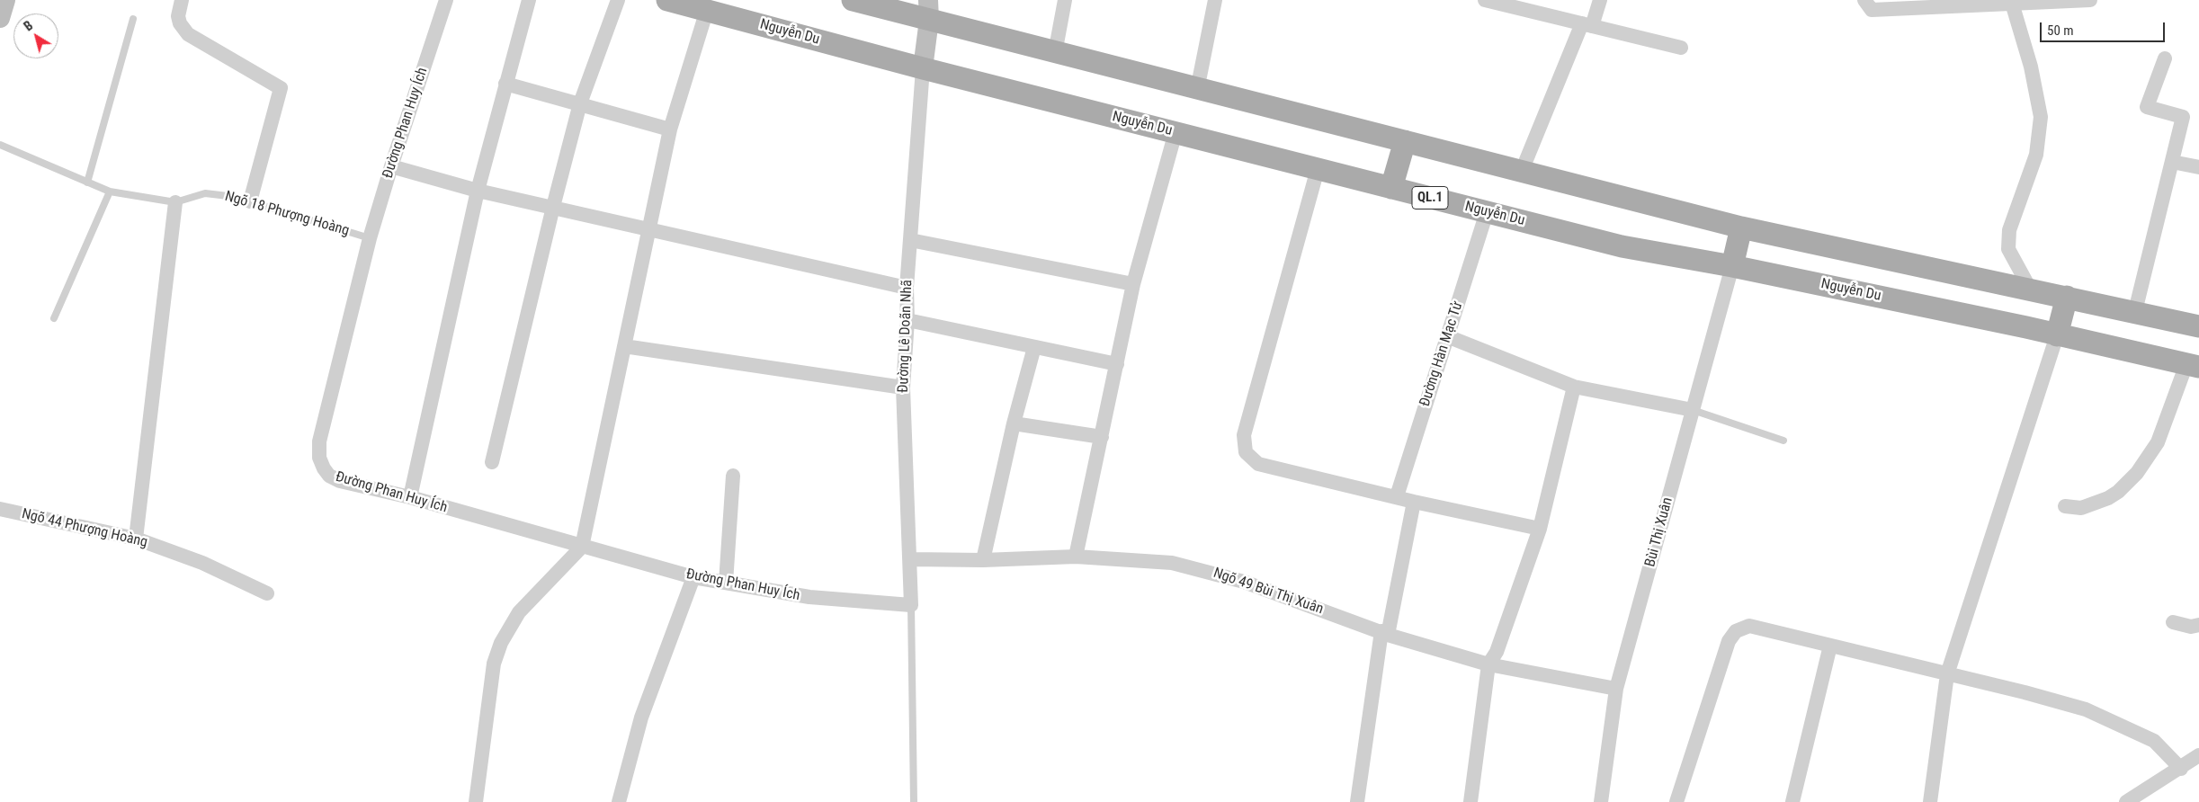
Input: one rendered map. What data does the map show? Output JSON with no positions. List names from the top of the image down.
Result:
{
  "streets": {
    "main road": ["Nguyễn Du", "QL.1"],
    "street": [
      "Đường Phan Huy Ích",
      "Đường Lê Doãn Nhã",
      "Đường Hàn Mạc Tử",
      "Ngõ 44 Phượng Hoàng",
      "Bùi Thị Xuân",
      "Ngõ 49 Bùi Thị Xuân"
    ],
    "lane": ["Ngõ 18 Phượng Hoàng"]
  },
  "crossings": [
    ["Nguyễn Du", "Đường Lê Doãn Nhã"],
    ["Nguyễn Du", "Đường Hàn Mạc Tử"],
    ["Nguyễn Du", "Bùi Thị Xuân"],
    ["Đường Phan Huy Ích", "Ngõ 18 Phượng Hoàng"],
    ["Đường Phan Huy Ích", "Đường Lê Doãn Nhã"],
    ["Đường Lê Doãn Nhã", "Ngõ 49 Bùi Thị Xuân"],
    ["Bùi Thị Xuân", "Ngõ 49 Bùi Thị Xuân"]
  ],
  "scale_bar": "50 m",
  "north": "top left"
}
